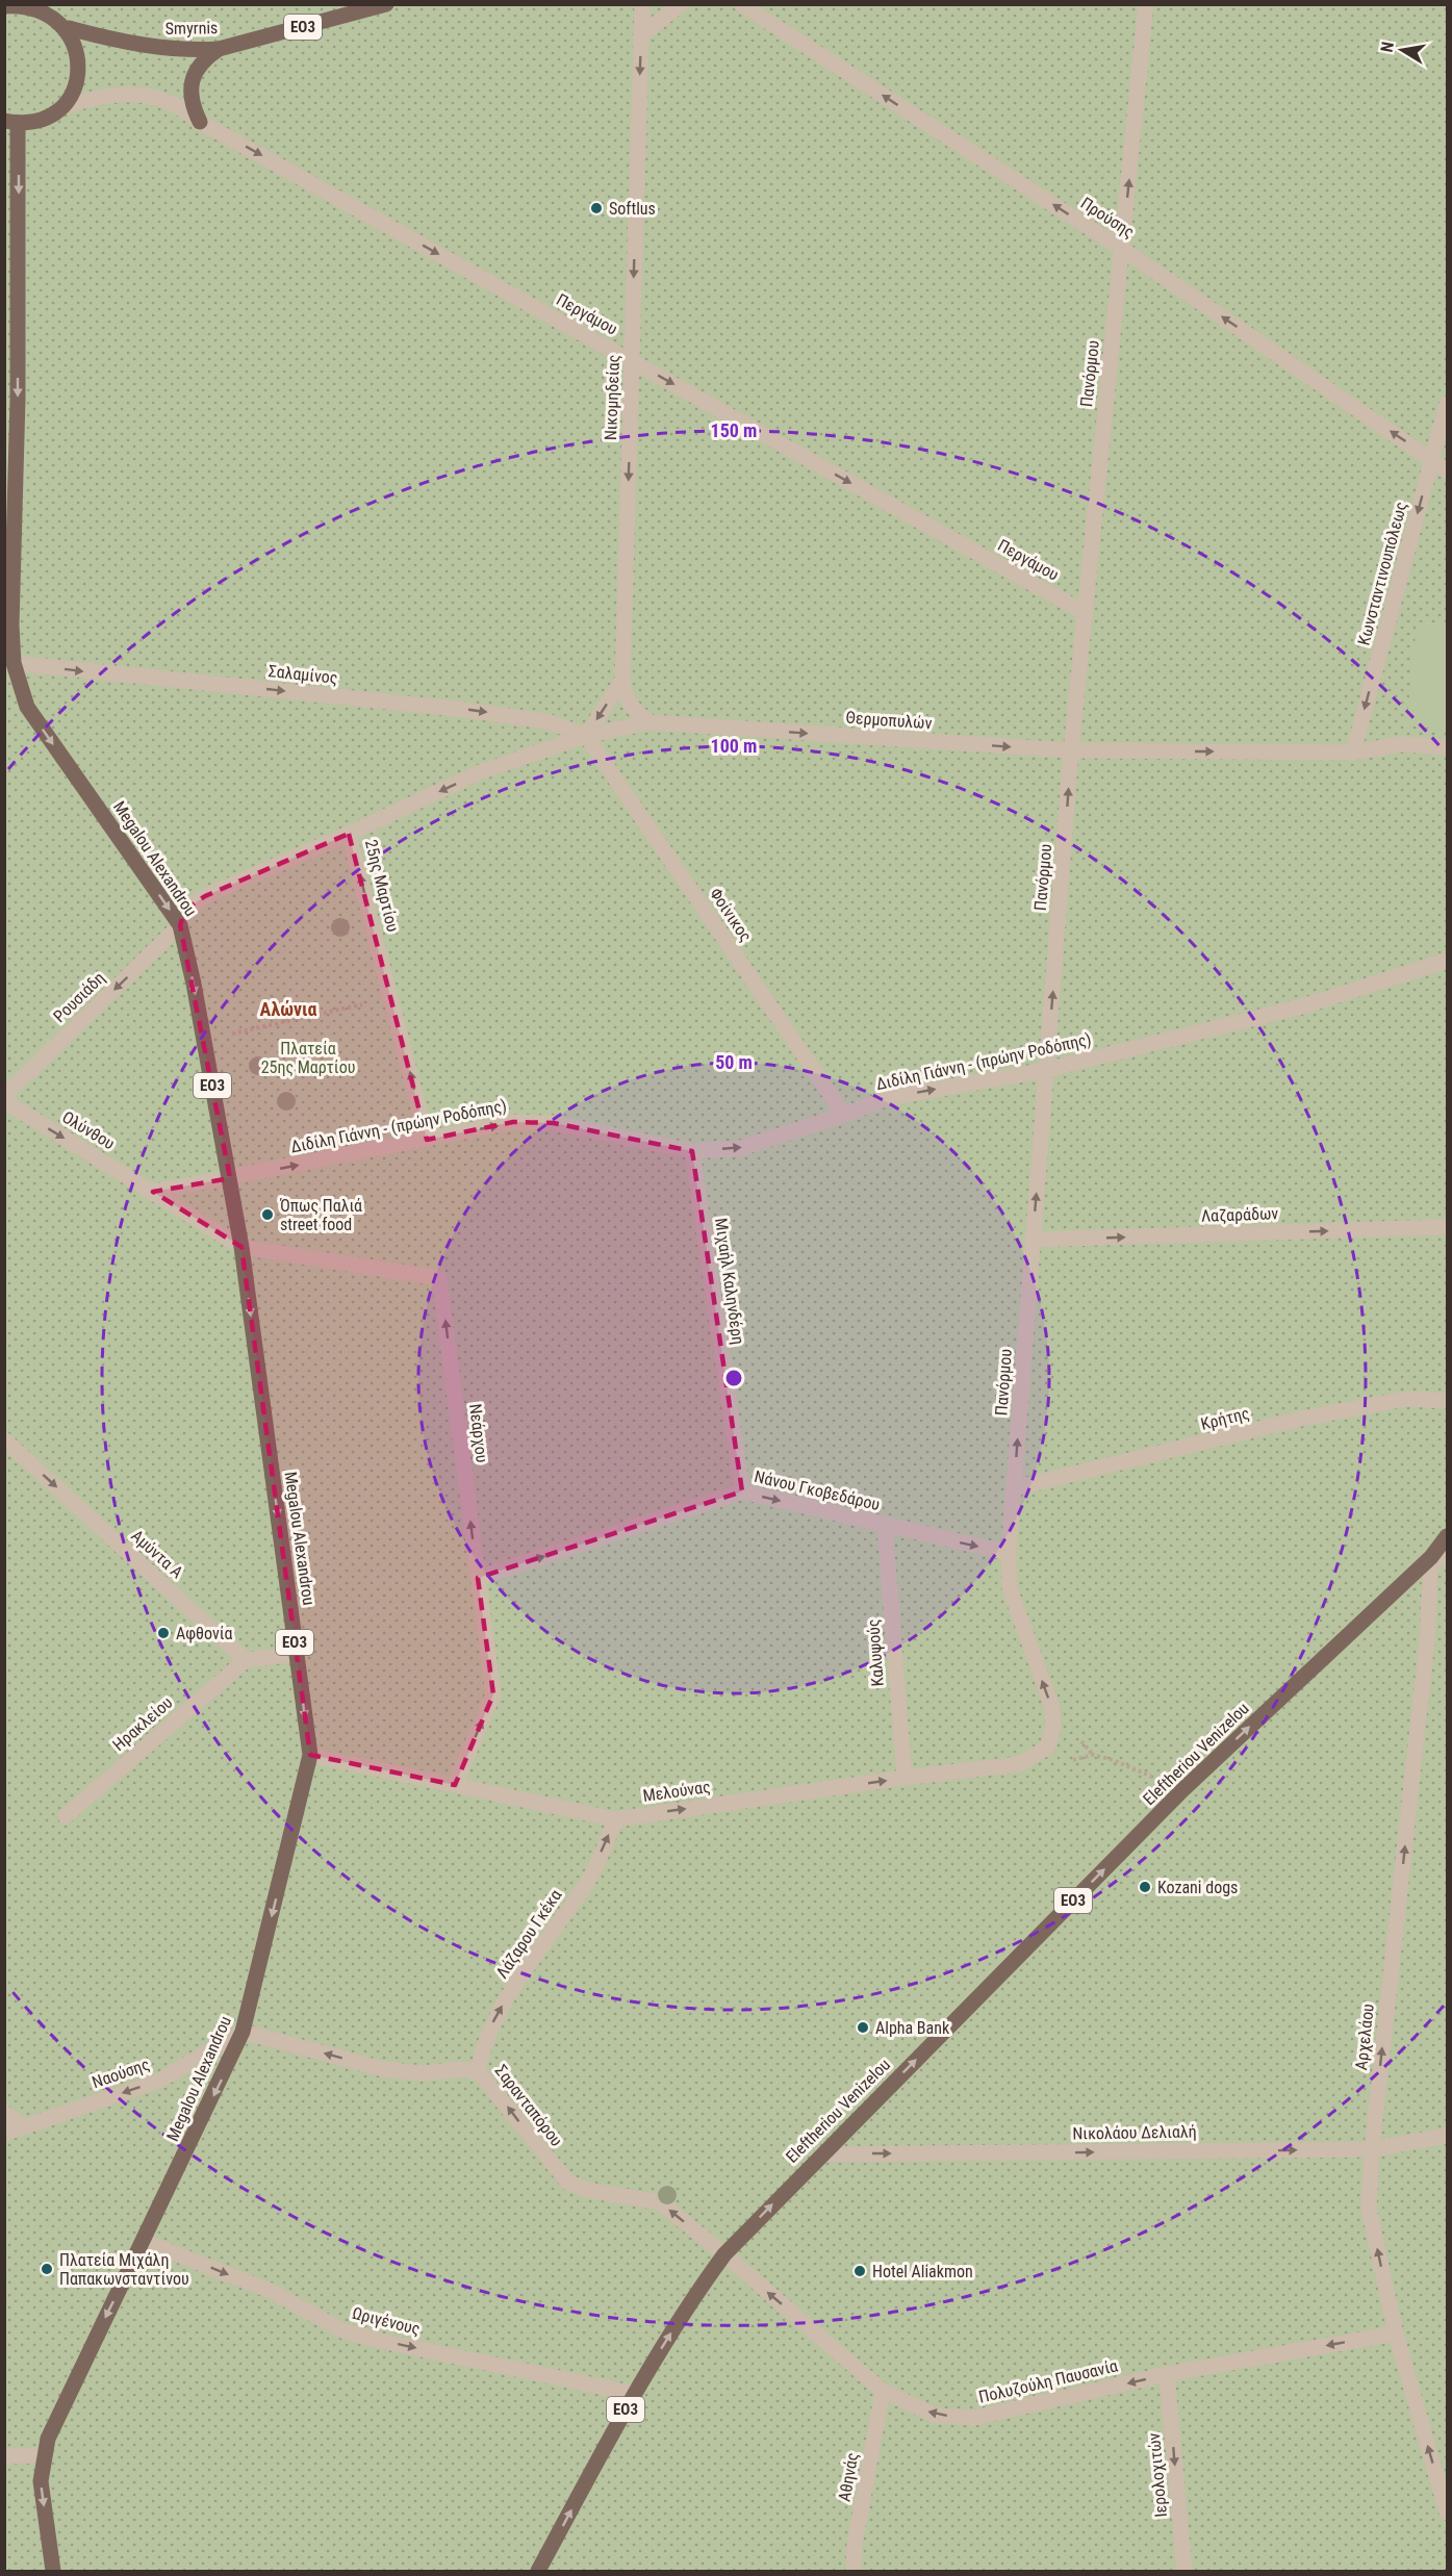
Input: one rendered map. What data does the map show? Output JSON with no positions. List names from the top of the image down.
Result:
{
  "streets": {
    "main road": [
      "ΕΟ3",
      "Smyrnis",
      "Megalou Alexandrou",
      "Eleftheriou Venizelou"
    ],
    "street": [
      "Προύσης",
      "Περγάμου",
      "Πανόρμου",
      "Νικομηδείας",
      "Κωνσταντινουπόλεως",
      "Σαλαμίνος",
      "Θερμοπυλών",
      "25ης Μαρτίου",
      "Φοίνικος",
      "Ρουσιάδη",
      "Διδίλη Γιάννη - (πρώην Ροδόπης)",
      "Ολύνθου",
      "Λαζαράδων",
      "Μιχαήλ Καληνδέρη",
      "Κρήτης",
      "Νεάρχου",
      "Νάνου Γκοβεδάρου",
      "Αμύντα A",
      "Καλυψούς",
      "Ηρακλείου",
      "Μελούνας",
      "Λάζαρου Γκέκα",
      "Αρχελάου",
      "Ναούσης",
      "Σαρανταπόρου",
      "Νικολάου Δελιαλή",
      "Ωριγένους",
      "Πολυζούλη Παυσανία",
      "Ιερολοχιτών",
      "Αθηνάς"
    ]
  },
  "crossings": [
    ["ΕΟ3", "Smyrnis"],
    ["ΕΟ3", "Περγάμου"],
    ["ΕΟ3", "Σαλαμίνος"],
    ["ΕΟ3", "Megalou Alexandrou"],
    ["ΕΟ3", "Eleftheriou Venizelou"],
    ["ΕΟ3", "Αρχελάου"],
    ["Προύσης", "Πανόρμου"],
    ["Προύσης", "Κωνσταντινουπόλεως"],
    ["Περγάμου", "Πανόρμου"],
    ["Περγάμου", "Νικομηδείας"],
    ["Πανόρμου", "Θερμοπυλών"],
    ["Πανόρμου", "Διδίλη Γιάννη - (πρώην Ροδόπης)"],
    ["Πανόρμου", "Λαζαράδων"],
    ["Πανόρμου", "Κρήτης"],
    ["Πανόρμου", "Νάνου Γκοβεδάρου"],
    ["Πανόρμου", "Μελούνας"],
    ["Νικομηδείας", "Θερμοπυλών"],
    ["Κωνσταντινουπόλεως", "Θερμοπυλών"],
    ["Σαλαμίνος", "Θερμοπυλών"],
    ["Σαλαμίνος", "Megalou Alexandrou"],
    ["Σαλαμίνος", "Φοίνικος"],
    ["Θερμοπυλών", "25ης Μαρτίου"],
    ["Θερμοπυλών", "Φοίνικος"],
    ["Megalou Alexandrou", "25ης Μαρτίου"],
    ["Megalou Alexandrou", "Ρουσιάδη"],
    ["Megalou Alexandrou", "Διδίλη Γιάννη - (πρώην Ροδόπης)"],
    ["Megalou Alexandrou", "Ολύνθου"],
    ["Megalou Alexandrou", "Νεάρχου"],
    ["Megalou Alexandrou", "Μελούνας"],
    ["Megalou Alexandrou", "Ναούσης"],
    ["Megalou Alexandrou", "Σαρανταπόρου"],
    ["Megalou Alexandrou", "Ωριγένους"],
    ["25ης Μαρτίου", "Ρουσιάδη"],
    ["25ης Μαρτίου", "Διδίλη Γιάννη - (πρώην Ροδόπης)"],
    ["Φοίνικος", "Διδίλη Γιάννη - (πρώην Ροδόπης)"],
    ["Διδίλη Γιάννη - (πρώην Ροδόπης)", "Μιχαήλ Καληνδέρη"],
    ["Ολύνθου", "Νεάρχου"],
    ["Μιχαήλ Καληνδέρη", "Νάνου Γκοβεδάρου"],
    ["Νεάρχου", "Νάνου Γκοβεδάρου"],
    ["Νεάρχου", "Μελούνας"],
    ["Νάνου Γκοβεδάρου", "Καλυψούς"],
    ["Αμύντα A", "Ηρακλείου"],
    ["Καλυψούς", "Μελούνας"],
    ["Eleftheriou Venizelou", "Αρχελάου"],
    ["Eleftheriou Venizelou", "Σαρανταπόρου"],
    ["Eleftheriou Venizelou", "Νικολάου Δελιαλή"],
    ["Eleftheriou Venizelou", "Ωριγένους"],
    ["Eleftheriou Venizelou", "Πολυζούλη Παυσανία"],
    ["Μελούνας", "Λάζαρου Γκέκα"],
    ["Λάζαρου Γκέκα", "Σαρανταπόρου"],
    ["Αρχελάου", "Νικολάου Δελιαλή"],
    ["Αρχελάου", "Πολυζούλη Παυσανία"],
    ["Ναούσης", "Σαρανταπόρου"],
    ["Σαρανταπόρου", "Πολυζούλη Παυσανία"],
    ["Πολυζούλη Παυσανία", "Ιερολοχιτών"],
    ["Πολυζούλη Παυσανία", "Αθηνάς"]
  ],
  "one_way": [
    "Προύσης",
    "Περγάμου",
    "Πανόρμου",
    "Νικομηδείας",
    "Κωνσταντινουπόλεως",
    "Σαλαμίνος",
    "Megalou Alexandrou",
    "25ης Μαρτίου",
    "Ρουσιάδη",
    "Διδίλη Γιάννη - (πρώην Ροδόπης)",
    "Ολύνθου",
    "Λαζαράδων",
    "Νεάρχου",
    "Νάνου Γκοβεδάρου",
    "Αμύντα A",
    "Eleftheriou Venizelou",
    "Μελούνας",
    "Λάζαρου Γκέκα",
    "Αρχελάου",
    "Ναούσης",
    "Σαρανταπόρου",
    "Νικολάου Δελιαλή",
    "Ωριγένους",
    "Πολυζούλη Παυσανία",
    "Ιερολοχιτών"
  ],
  "districts": ["Αλώνια"],
  "parks": ["Πλατεία 25ης Μαρτίου"],
  "places": [
    "Softlus",
    "Όπως Παλιά street food",
    "Αφθονία",
    "Kozani dogs",
    "Alpha Bank",
    "Πλατεία Μιχάλη Παπακωνσταντίνου",
    "Hotel Aliakmon"
  ],
  "north": "left",
  "rings": ["150 m", "100 m", "50 m"]
}
